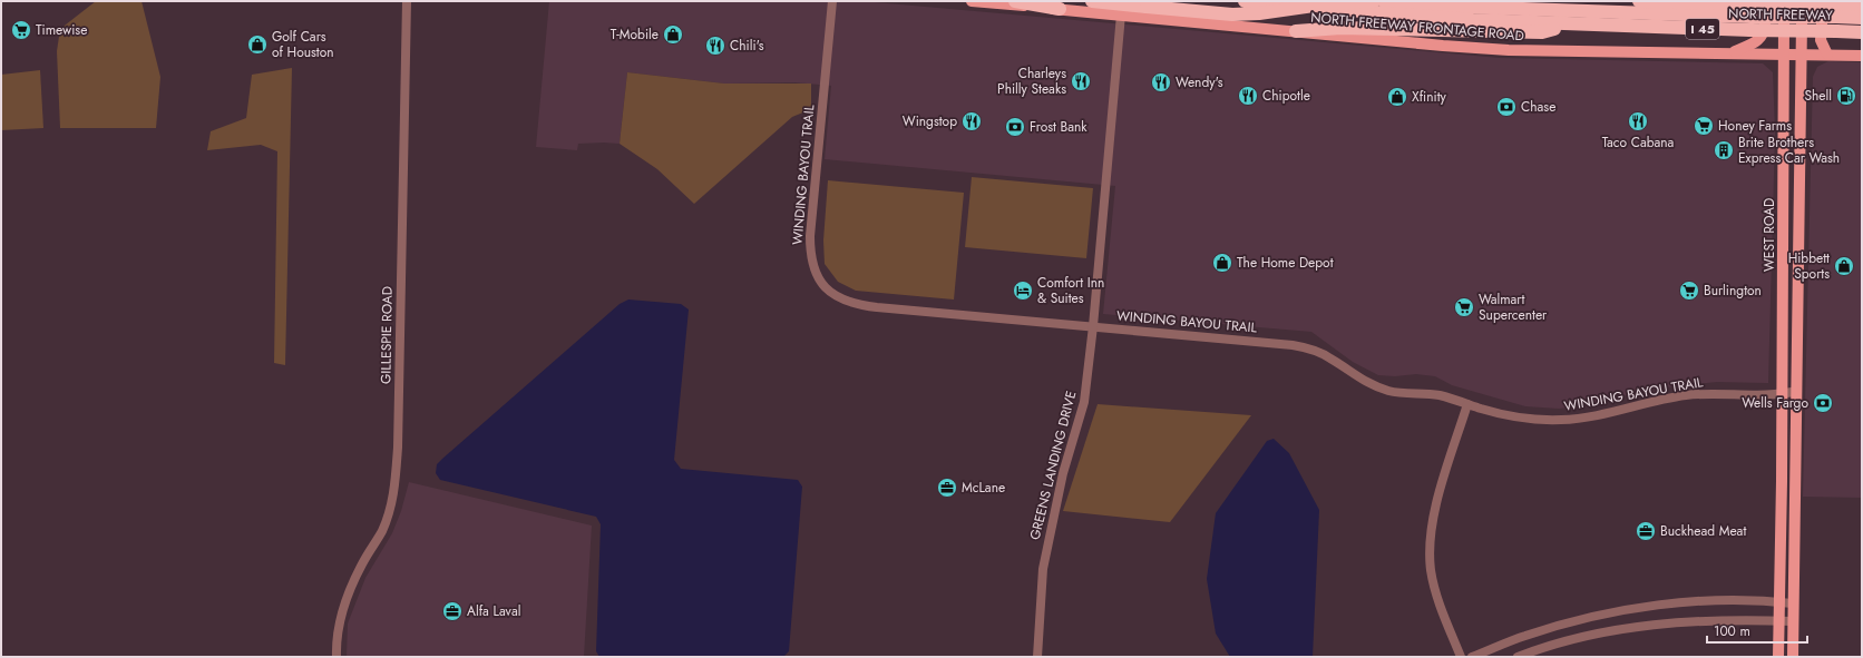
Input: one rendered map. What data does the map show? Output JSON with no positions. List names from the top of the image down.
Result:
{
  "streets": {
    "highway": ["NORTH FREEWAY", "I 45"],
    "main road": ["NORTH FREEWAY FRONTAGE ROAD", "WEST ROAD"],
    "street": ["WINDING BAYOU TRAIL", "GILLESPIE ROAD", "GREENS LANDING DRIVE"]
  },
  "crossings": [
    ["NORTH FREEWAY FRONTAGE ROAD", "WEST ROAD"],
    ["NORTH FREEWAY FRONTAGE ROAD", "GREENS LANDING DRIVE"],
    ["WINDING BAYOU TRAIL", "WEST ROAD"],
    ["WINDING BAYOU TRAIL", "GREENS LANDING DRIVE"]
  ],
  "places": {
    "supermarket": [
      "Timewise",
      "Honey Farms",
      "Burlington",
      "Walmart Supercenter"
    ],
    "shop": [
      "T-Mobile",
      "Golf Cars of Houston",
      "Xfinity",
      "The Home Depot",
      "Hibbett Sports"
    ],
    "restaurant": [
      "Chili's",
      "Charleys Philly Steaks",
      "Wendy's",
      "Chipotle",
      "Wingstop",
      "Taco Cabana"
    ],
    "fuel station": ["Shell"],
    "bank": ["Chase", "Frost Bank", "Wells Fargo"],
    "building": ["Brite Brothers Express Car Wash"],
    "hotel": ["Comfort Inn & Suites"],
    "office": ["McLane", "Buckhead Meat", "Alfa Laval"]
  },
  "scale_bar": "100 m"
}
